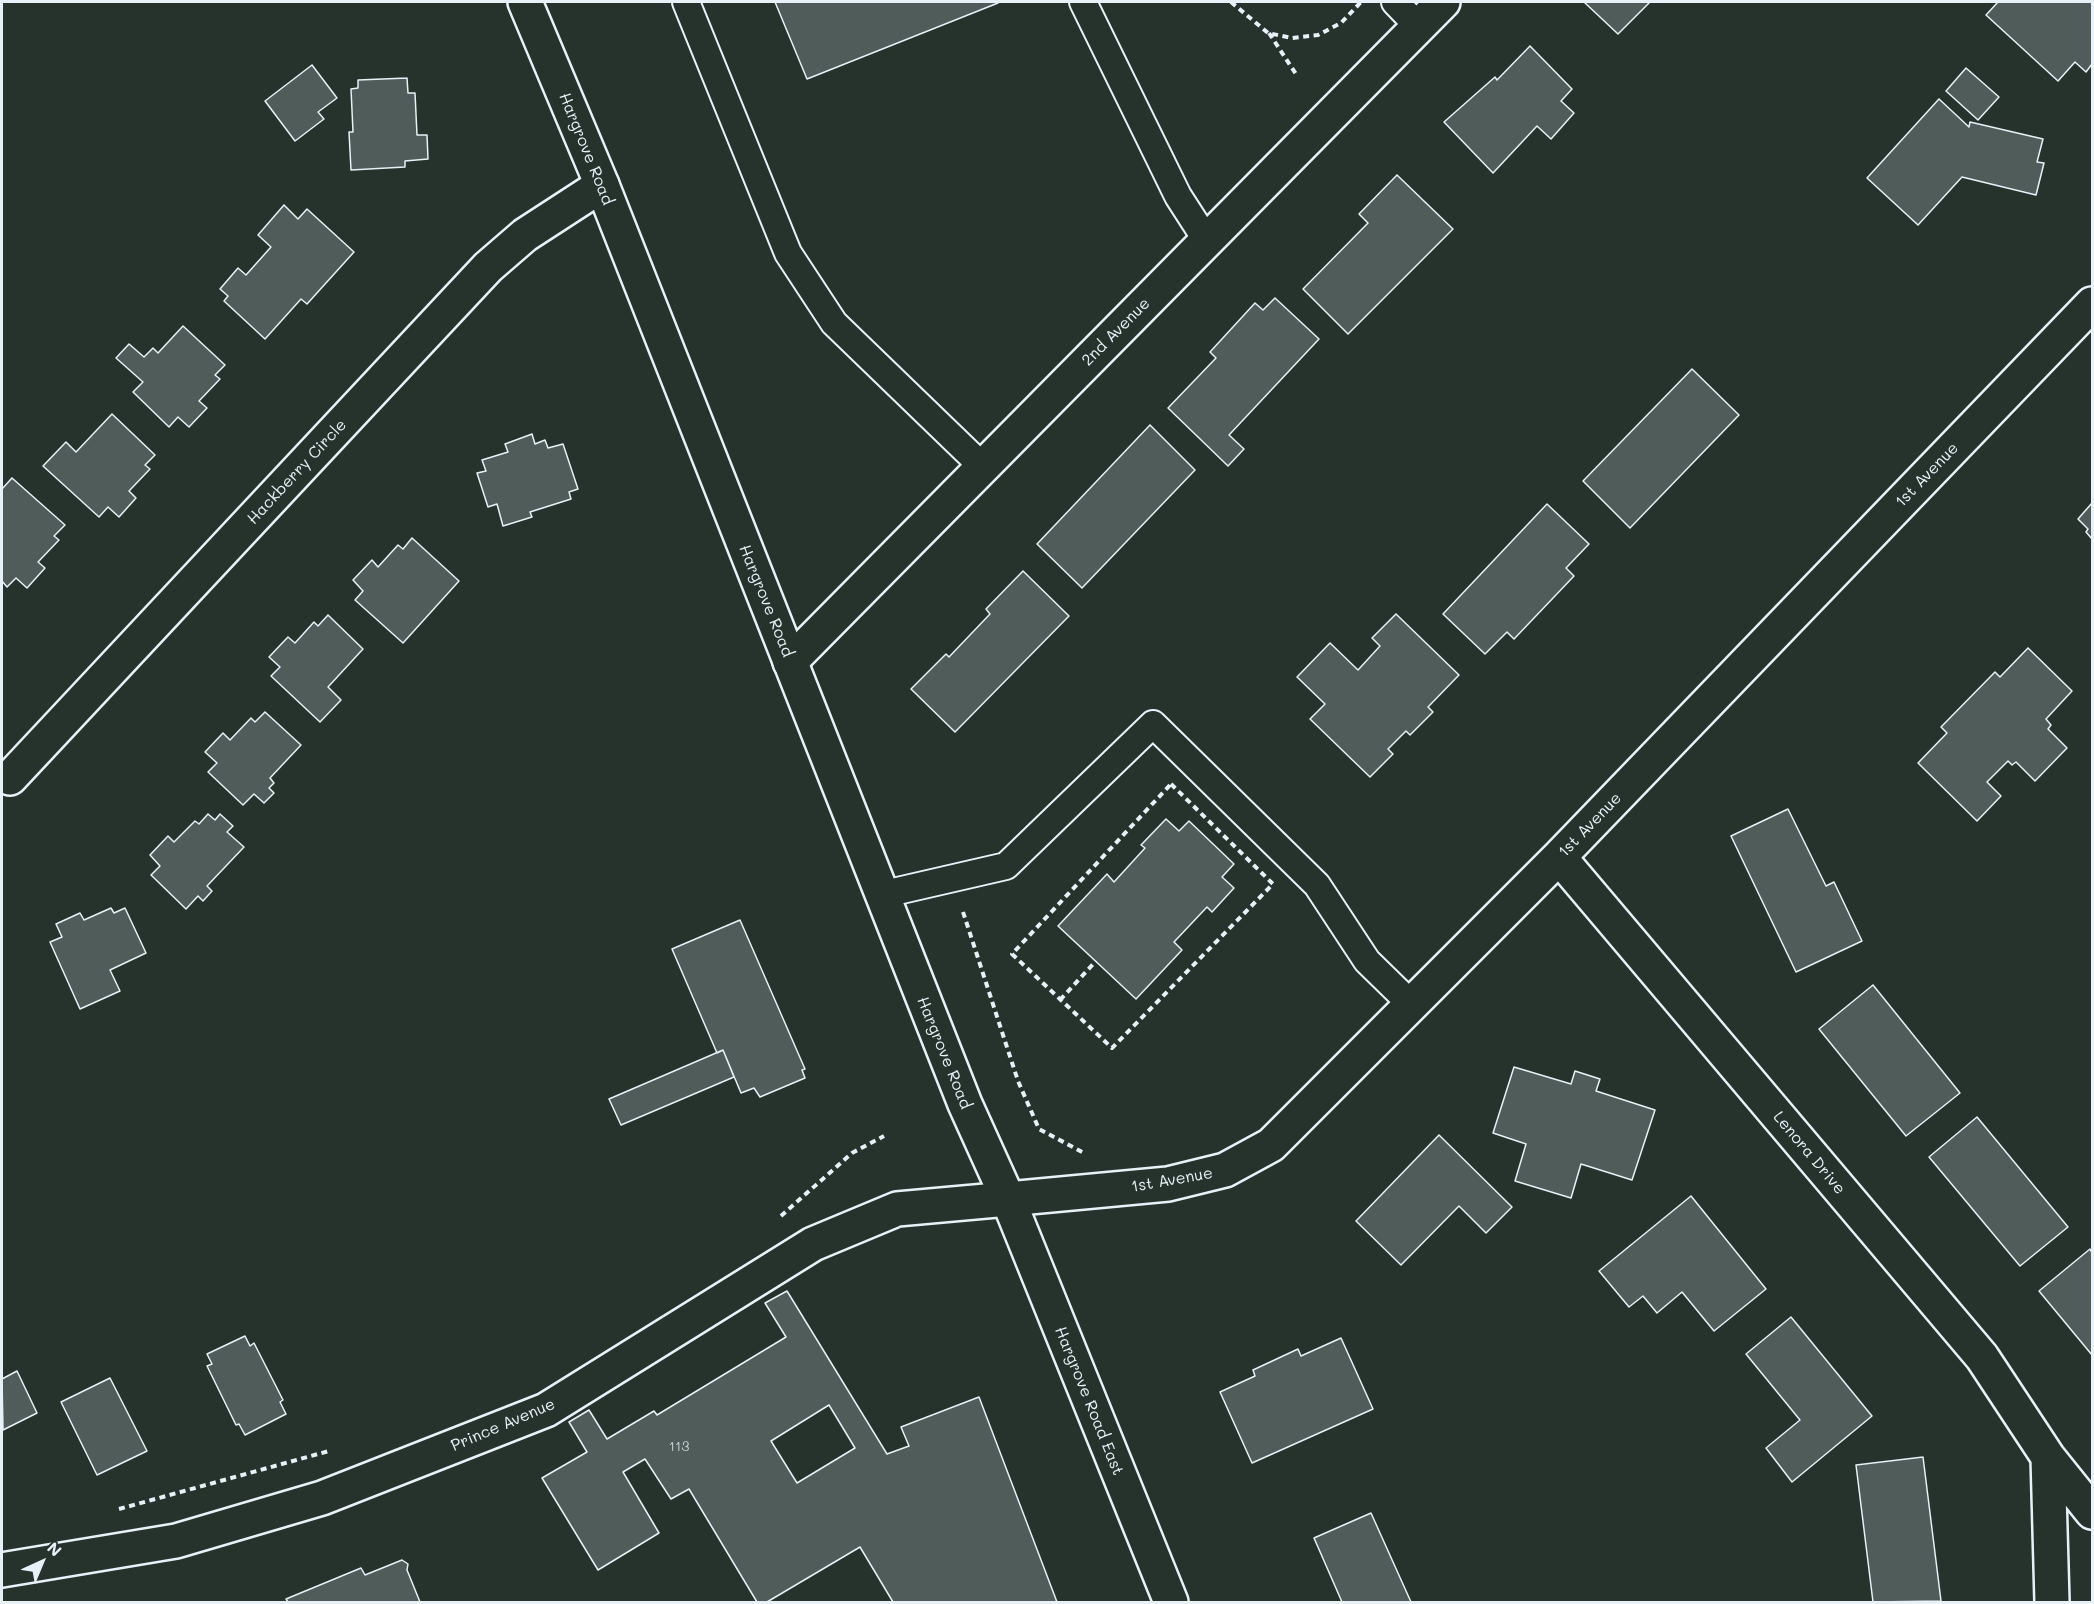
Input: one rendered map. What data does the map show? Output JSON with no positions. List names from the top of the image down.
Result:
{
  "streets": {
    "street": [
      "Hargrove Road",
      "2nd Avenue",
      "Hackberry Circle",
      "1st Avenue",
      "Lenora Drive",
      "Hargrove Road East",
      "Prince Avenue"
    ]
  },
  "crossings": [
    ["Hargrove Road", "2nd Avenue"],
    ["Hargrove Road", "Hackberry Circle"],
    ["Hargrove Road", "1st Avenue"],
    ["Hargrove Road", "Hargrove Road East"],
    ["Hargrove Road", "Prince Avenue"],
    ["1st Avenue", "Lenora Drive"],
    ["1st Avenue", "Hargrove Road East"],
    ["1st Avenue", "Prince Avenue"],
    ["Hargrove Road East", "Prince Avenue"]
  ],
  "house_numbers": ["113"],
  "north": "top right"
}
